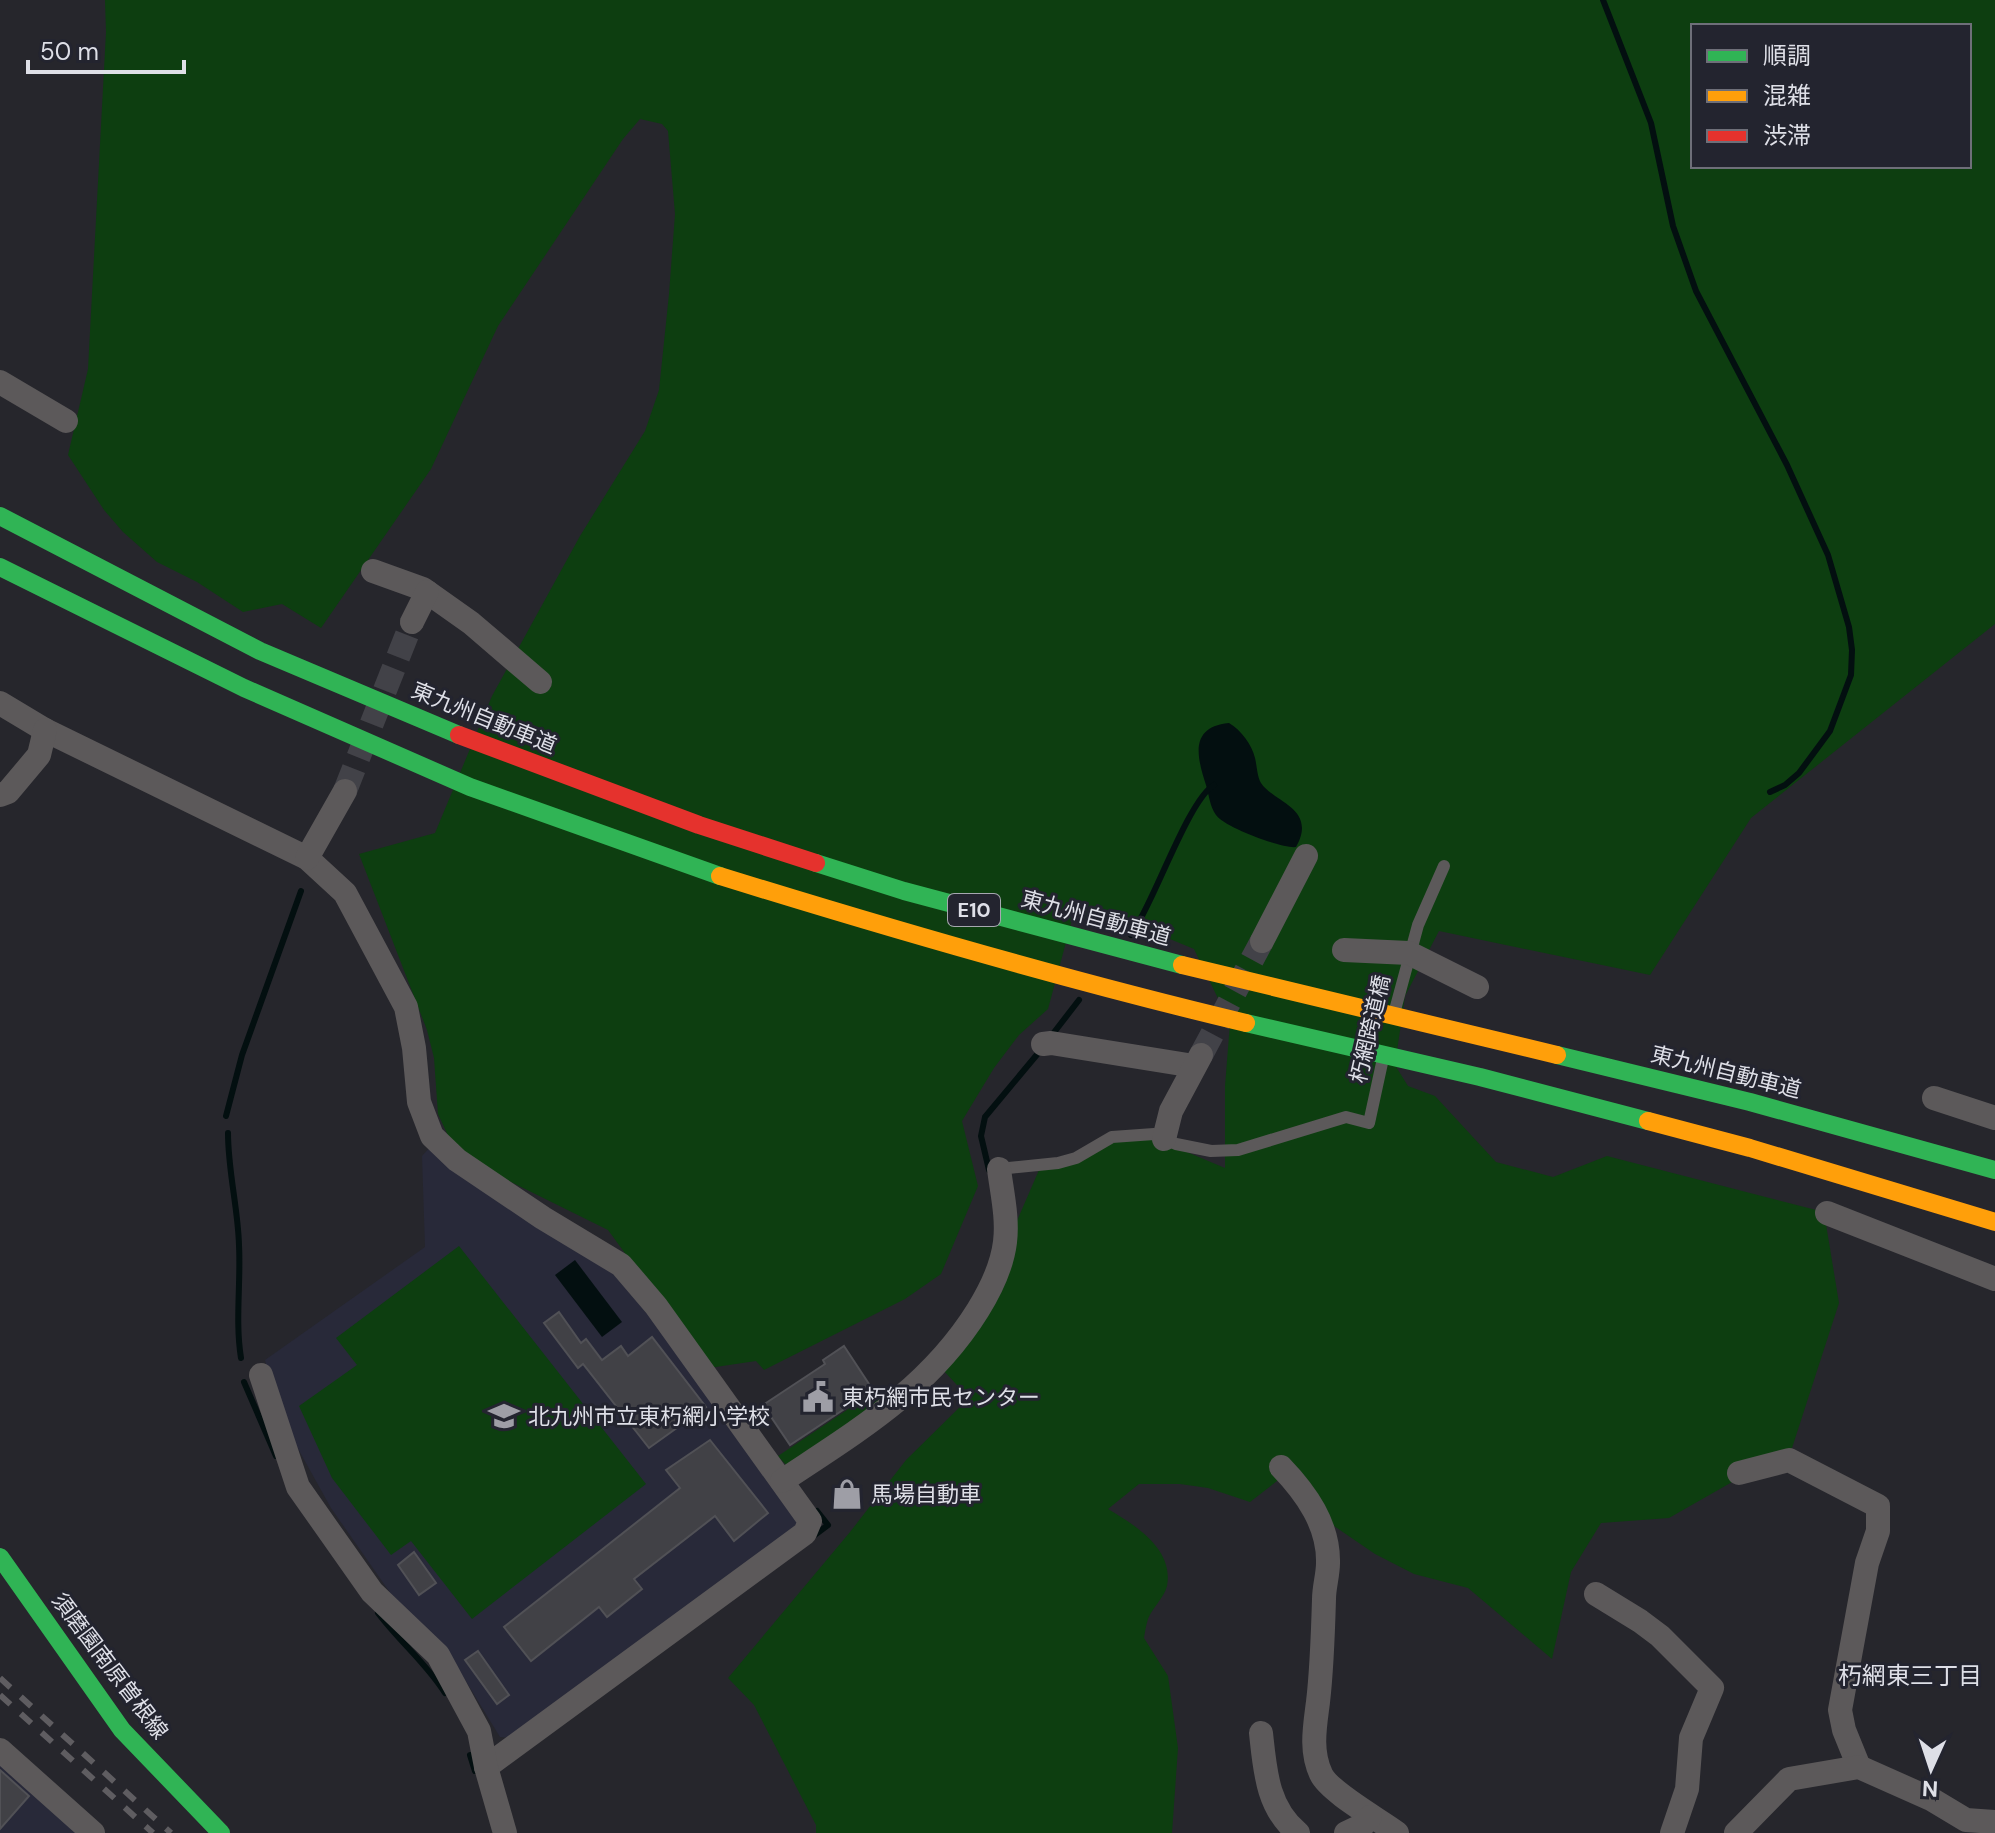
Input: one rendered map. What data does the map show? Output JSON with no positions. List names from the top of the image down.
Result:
{
  "streets": {
    "main road": ["東九州自動車道", "E10", "須磨園南原曽根線"],
    "lane": ["朽網跨道橋"]
  },
  "districts": ["朽網東三丁目"],
  "places": {
    "public building": ["東朽網市民センター"],
    "school or university": ["北九州市立東朽網小学校"],
    "shop": ["馬場自動車"]
  },
  "legend": ["順調", "混雑", "渋滞"],
  "scale_bar": "50 m",
  "north": "bottom"
}
